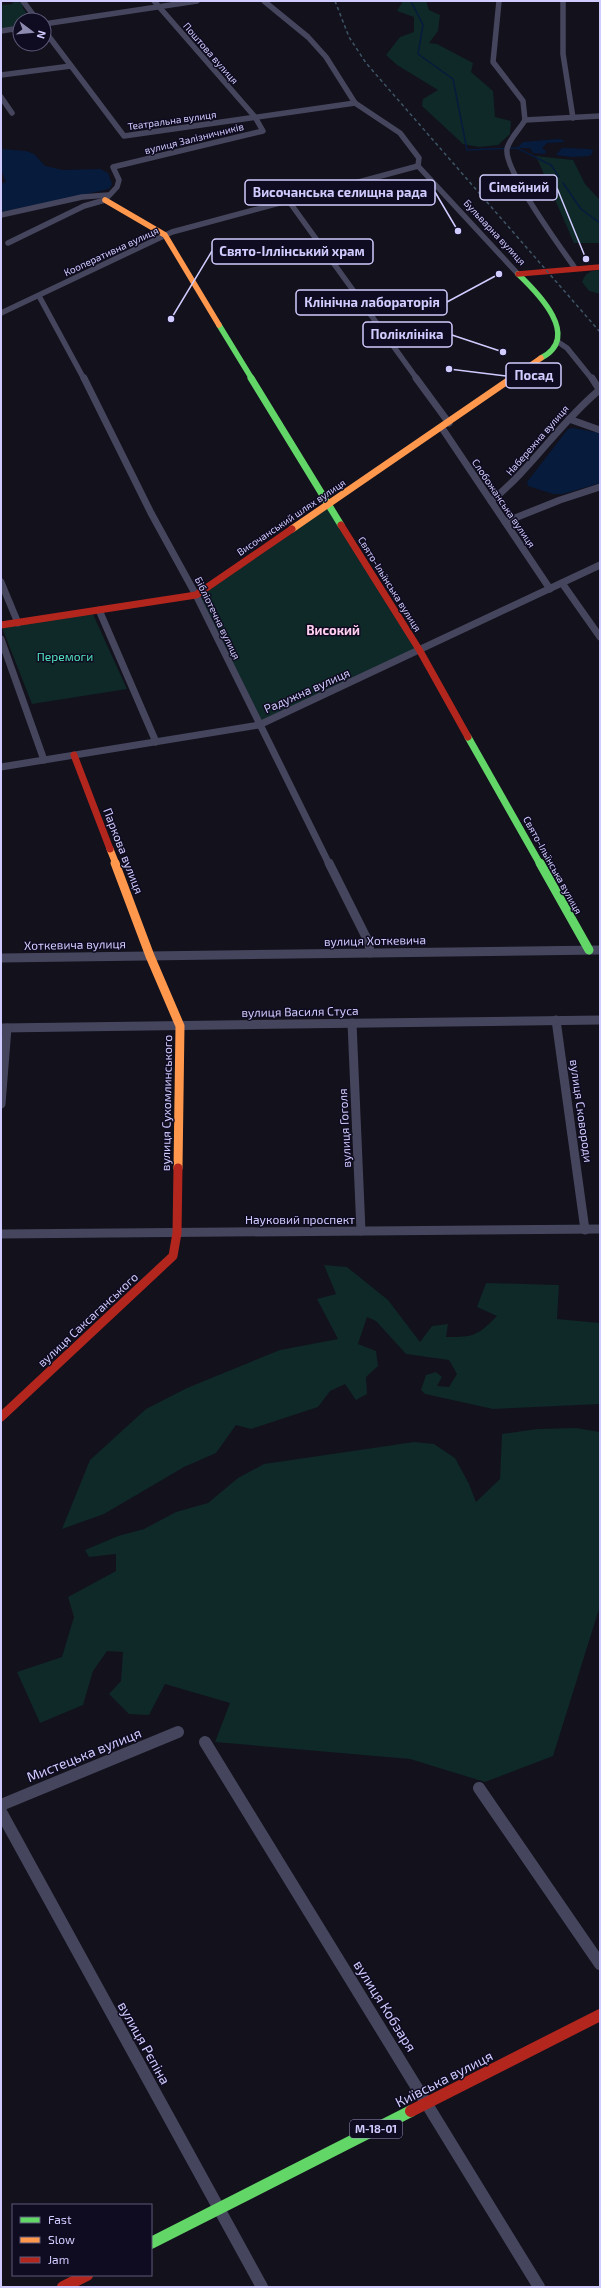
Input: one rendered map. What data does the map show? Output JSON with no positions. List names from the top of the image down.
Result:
{
  "streets": {
    "main road": [
      "Бульварна вулиця",
      "Височанський шлях вулиця",
      "Свято-Ільїнська вулиця",
      "Паркова вулиця",
      "вулиця Сухомлинського",
      "вулиця Саксаганського",
      "Київська вулиця",
      "М-18-01"
    ],
    "street": [
      "Поштова вулиця",
      "Театральна вулиця",
      "вулиця Залізничників",
      "Кооперативна вулиця",
      "Набережна вулиця",
      "Слобожанська вулиця",
      "Бібліотечна вулиця",
      "Радужна вулиця",
      "вулиця Хоткевича",
      "Хоткевича вулиця",
      "вулиця Василя Стуса",
      "вулиця Сковороди",
      "вулиця Гоголя",
      "Науковий проспект",
      "Мистецька вулиця",
      "вулиця Кобзаря",
      "вулиця Рєпіна"
    ]
  },
  "crossings": [
    ["Поштова вулиця", "Театральна вулиця"],
    ["Поштова вулиця", "вулиця Залізничників"],
    ["Театральна вулиця", "вулиця Залізничників"],
    ["Театральна вулиця", "Бульварна вулиця"],
    ["Бульварна вулиця", "Кооперативна вулиця"],
    ["Бульварна вулиця", "Набережна вулиця"],
    ["Бульварна вулиця", "Височанський шлях вулиця"],
    ["Кооперативна вулиця", "Слобожанська вулиця"],
    ["Кооперативна вулиця", "Свято-Ільїнська вулиця"],
    ["Кооперативна вулиця", "Бібліотечна вулиця"],
    ["Набережна вулиця", "Слобожанська вулиця"],
    ["Набережна вулиця", "Височанський шлях вулиця"],
    ["Слобожанська вулиця", "Височанський шлях вулиця"],
    ["Слобожанська вулиця", "Радужна вулиця"],
    ["Височанський шлях вулиця", "Свято-Ільїнська вулиця"],
    ["Височанський шлях вулиця", "Бібліотечна вулиця"],
    ["Свято-Ільїнська вулиця", "Радужна вулиця"],
    ["Свято-Ільїнська вулиця", "вулиця Хоткевича"],
    ["Бібліотечна вулиця", "Радужна вулиця"],
    ["Бібліотечна вулиця", "вулиця Хоткевича"],
    ["Радужна вулиця", "Паркова вулиця"],
    ["Паркова вулиця", "вулиця Хоткевича"],
    ["Паркова вулиця", "Хоткевича вулиця"],
    ["Паркова вулиця", "вулиця Сухомлинського"],
    ["вулиця Хоткевича", "Хоткевича вулиця"],
    ["вулиця Хоткевича", "вулиця Сухомлинського"],
    ["Хоткевича вулиця", "вулиця Сухомлинського"],
    ["вулиця Василя Стуса", "вулиця Сухомлинського"],
    ["вулиця Василя Стуса", "вулиця Сковороди"],
    ["вулиця Василя Стуса", "вулиця Гоголя"],
    ["вулиця Сухомлинського", "Науковий проспект"],
    ["вулиця Сухомлинського", "вулиця Саксаганського"],
    ["вулиця Сковороди", "Науковий проспект"],
    ["вулиця Гоголя", "Науковий проспект"],
    ["Науковий проспект", "вулиця Саксаганського"],
    ["вулиця Кобзаря", "Київська вулиця"],
    ["вулиця Рєпіна", "Київська вулиця"]
  ],
  "districts": ["Високий"],
  "parks": ["Перемоги"],
  "places": [
    "Височанська селищна рада",
    "Сiмейний",
    "Клінічна лабораторія",
    "Свято-Іллінський храм",
    "Поліклініка",
    "Посад"
  ],
  "legend": ["Fast", "Slow", "Jam"],
  "north": "right"
}
